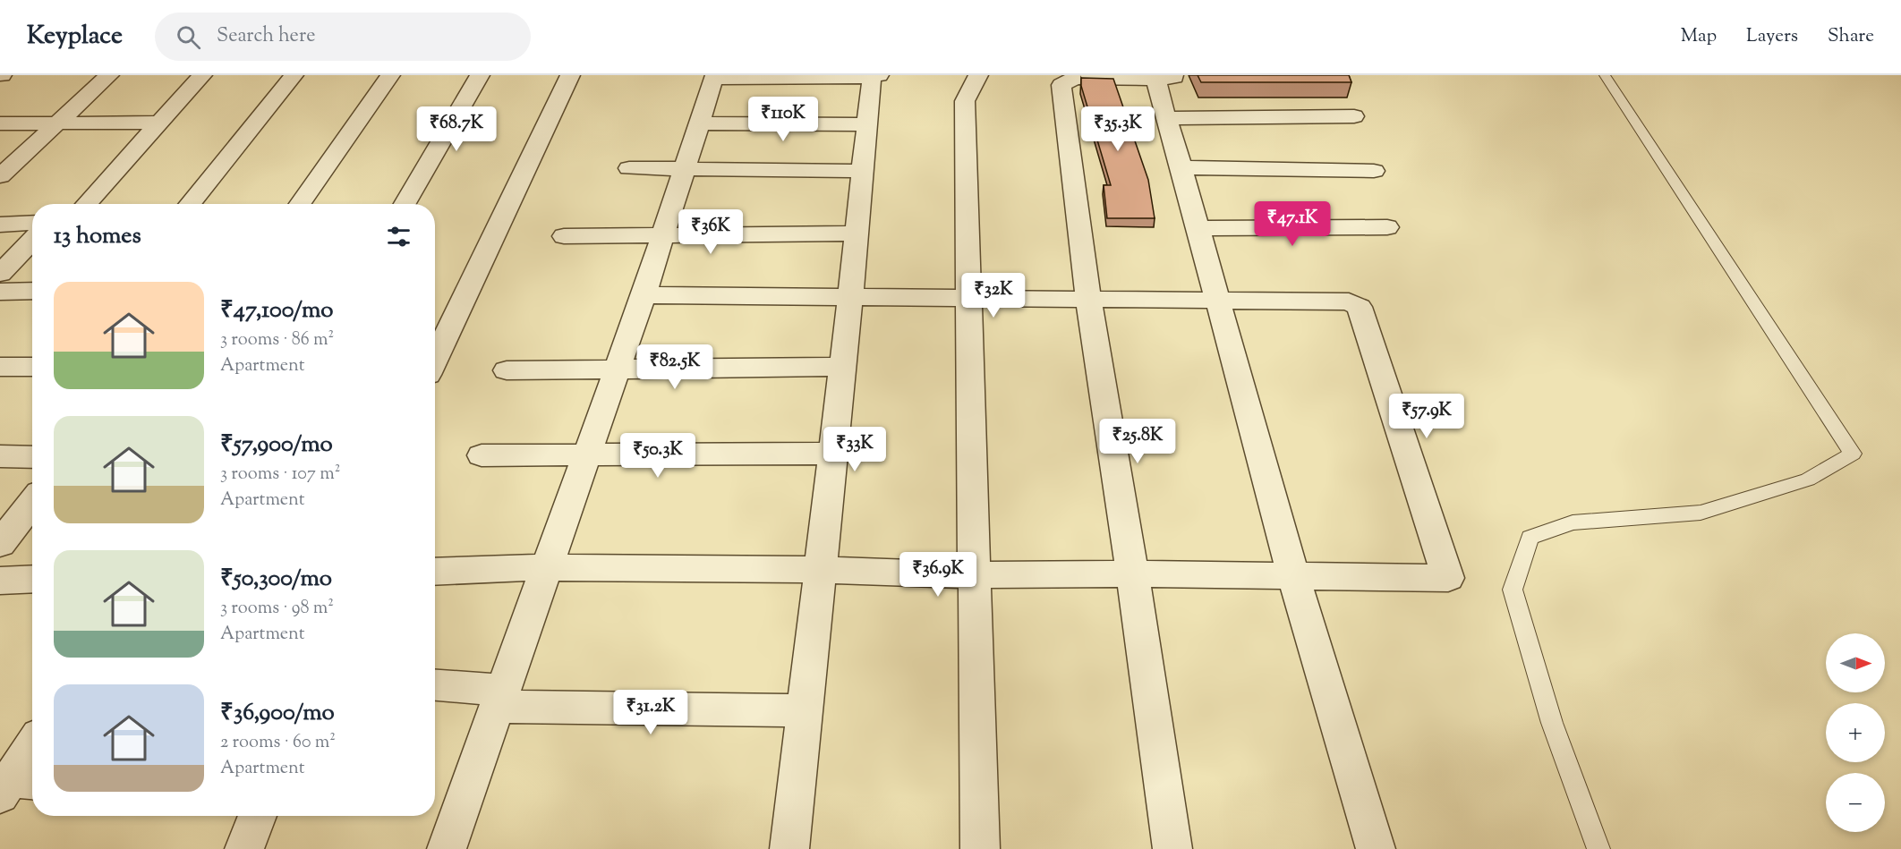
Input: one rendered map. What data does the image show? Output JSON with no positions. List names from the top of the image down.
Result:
{
  "north": "right",
  "page": {
    "header": "Keyplace",
    "search": "Search here",
    "nav": ["Map", "Layers", "Share"],
    "price": [
      "₹110K",
      "₹68.7K",
      "₹35.3K",
      "₹47.1K",
      "₹36K",
      "₹32K",
      "₹82.5K",
      "₹57.9K",
      "₹25.8K",
      "₹33K",
      "₹50.3K",
      "₹36.9K",
      "₹31.2K"
    ],
    "heading": "13 homes",
    "list": [
      {
        "name": "₹47,100/mo",
        "note": "3 rooms · 86 m² · Apartment"
      },
      {
        "name": "₹57,900/mo",
        "note": "3 rooms · 107 m² · Apartment"
      },
      {
        "name": "₹50,300/mo",
        "note": "3 rooms · 98 m² · Apartment"
      },
      {
        "name": "₹36,900/mo",
        "note": "2 rooms · 60 m² · Apartment"
      }
    ],
    "map_buttons": ["+", "−"]
  }
}
